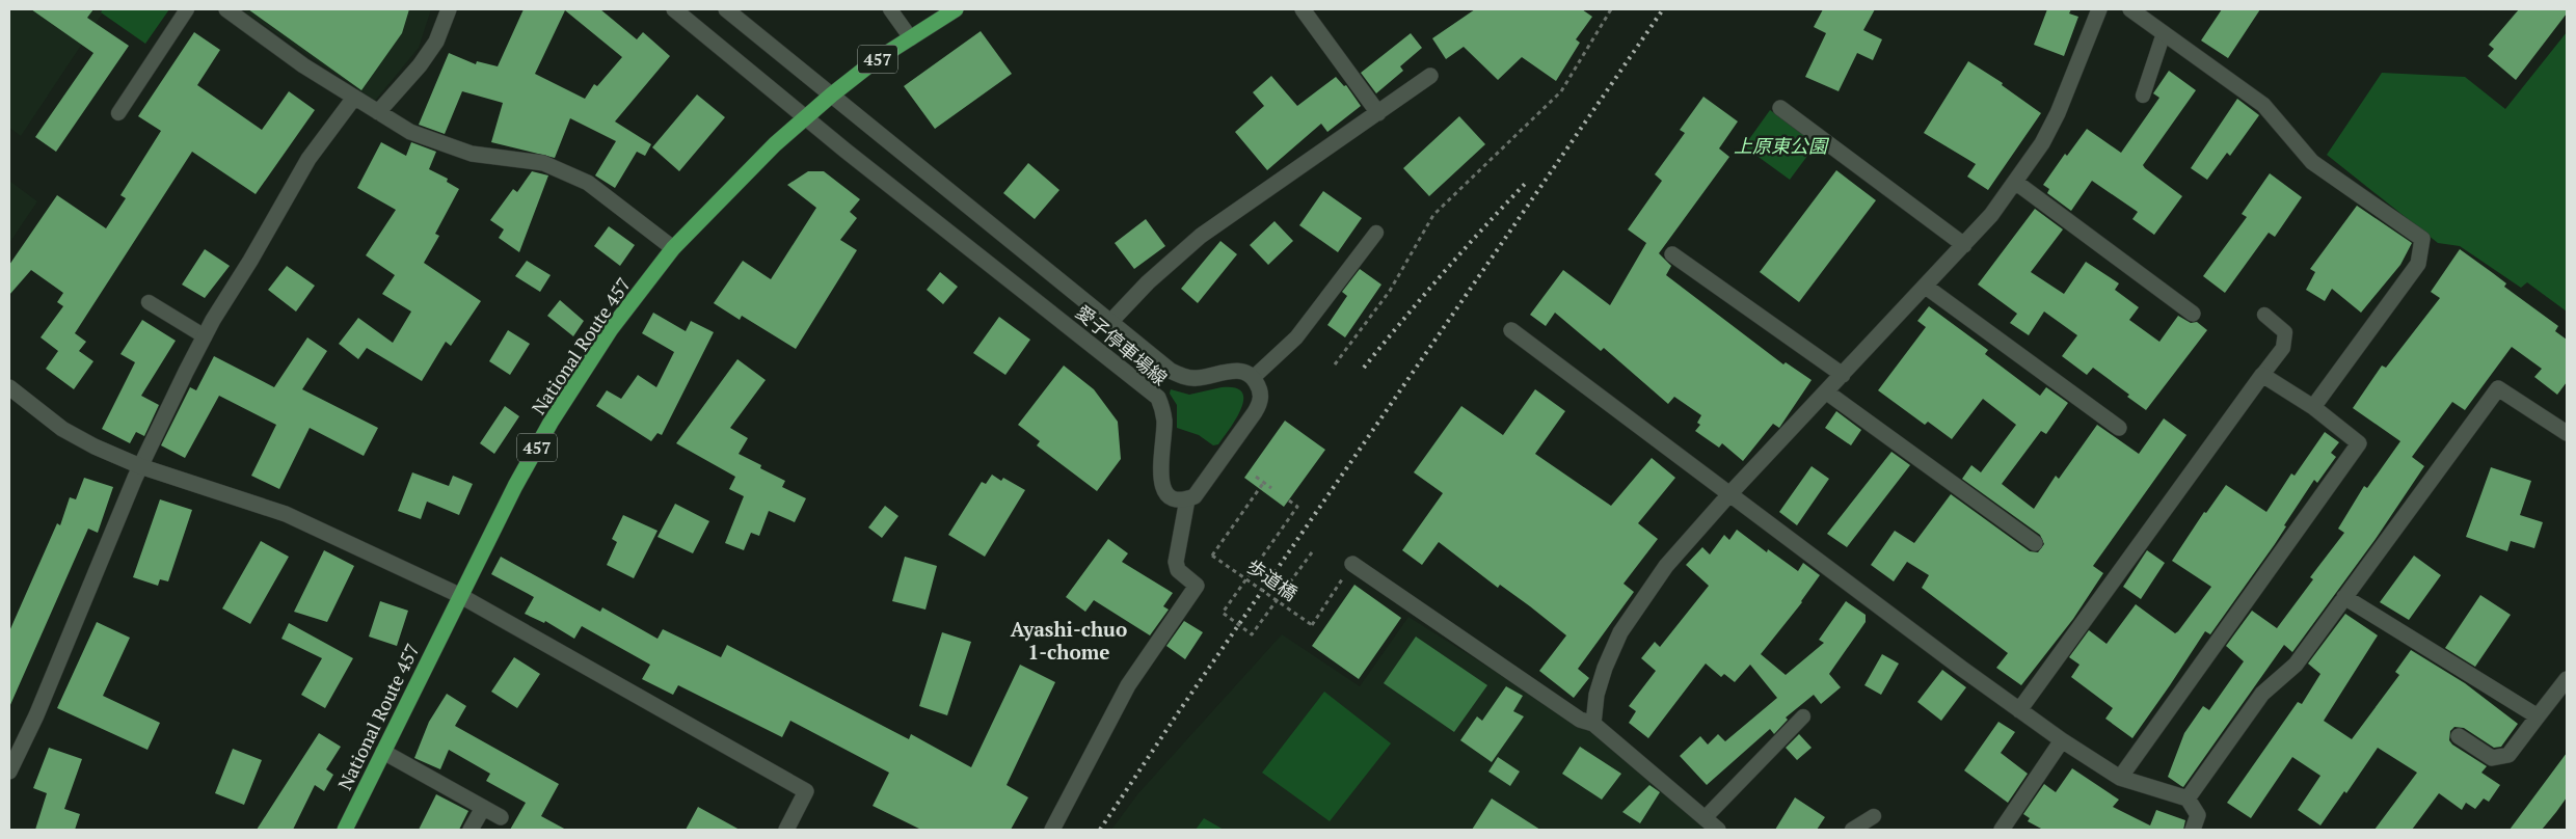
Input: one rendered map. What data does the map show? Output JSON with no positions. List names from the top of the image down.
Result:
{
  "streets": {
    "highway": ["457", "National Route 457"],
    "street": ["愛子停車場線"],
    "path": ["歩道橋"]
  },
  "crossings": [
    ["457", "愛子停車場線"],
    ["457", "National Route 457"],
    ["愛子停車場線", "National Route 457"]
  ],
  "districts": ["Ayashi-chuo 1-chome"],
  "parks": ["上原東公園"]
}
